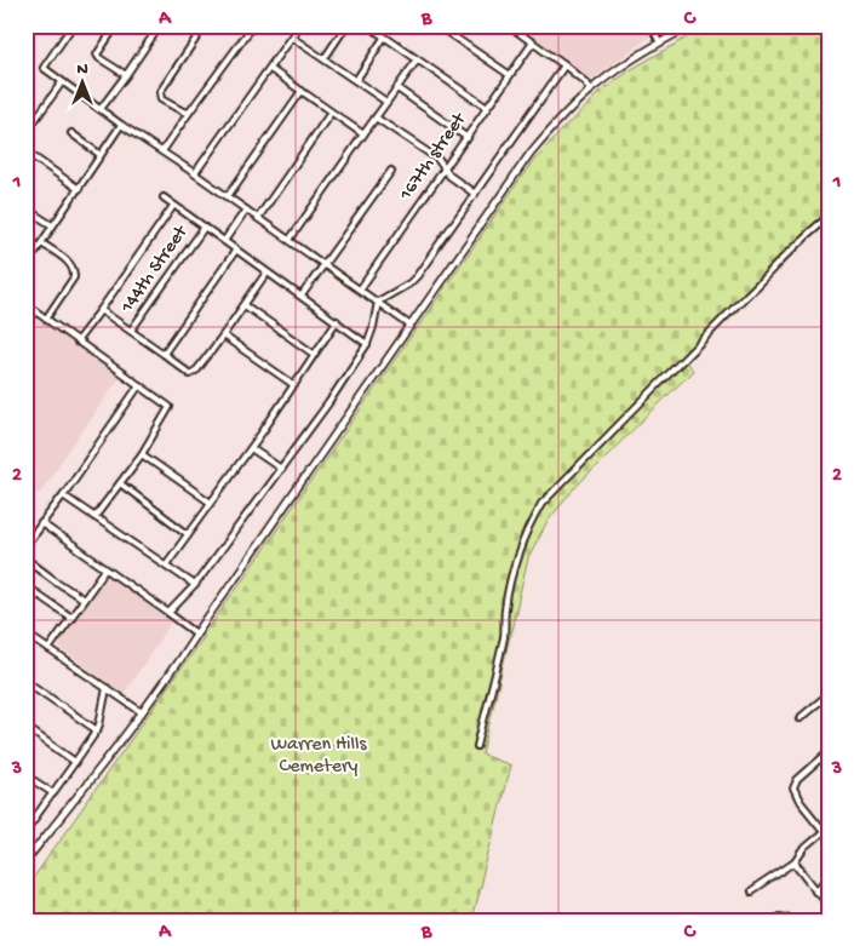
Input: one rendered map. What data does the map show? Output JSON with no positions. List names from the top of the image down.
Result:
{
  "streets": {
    "street": ["167th street", "144th Street"]
  },
  "parks": ["Warren Hills Cemetery"],
  "north": "top",
  "grid": {
    "columns": ["A", "B", "C"],
    "rows": ["1", "2", "3"]
  }
}
